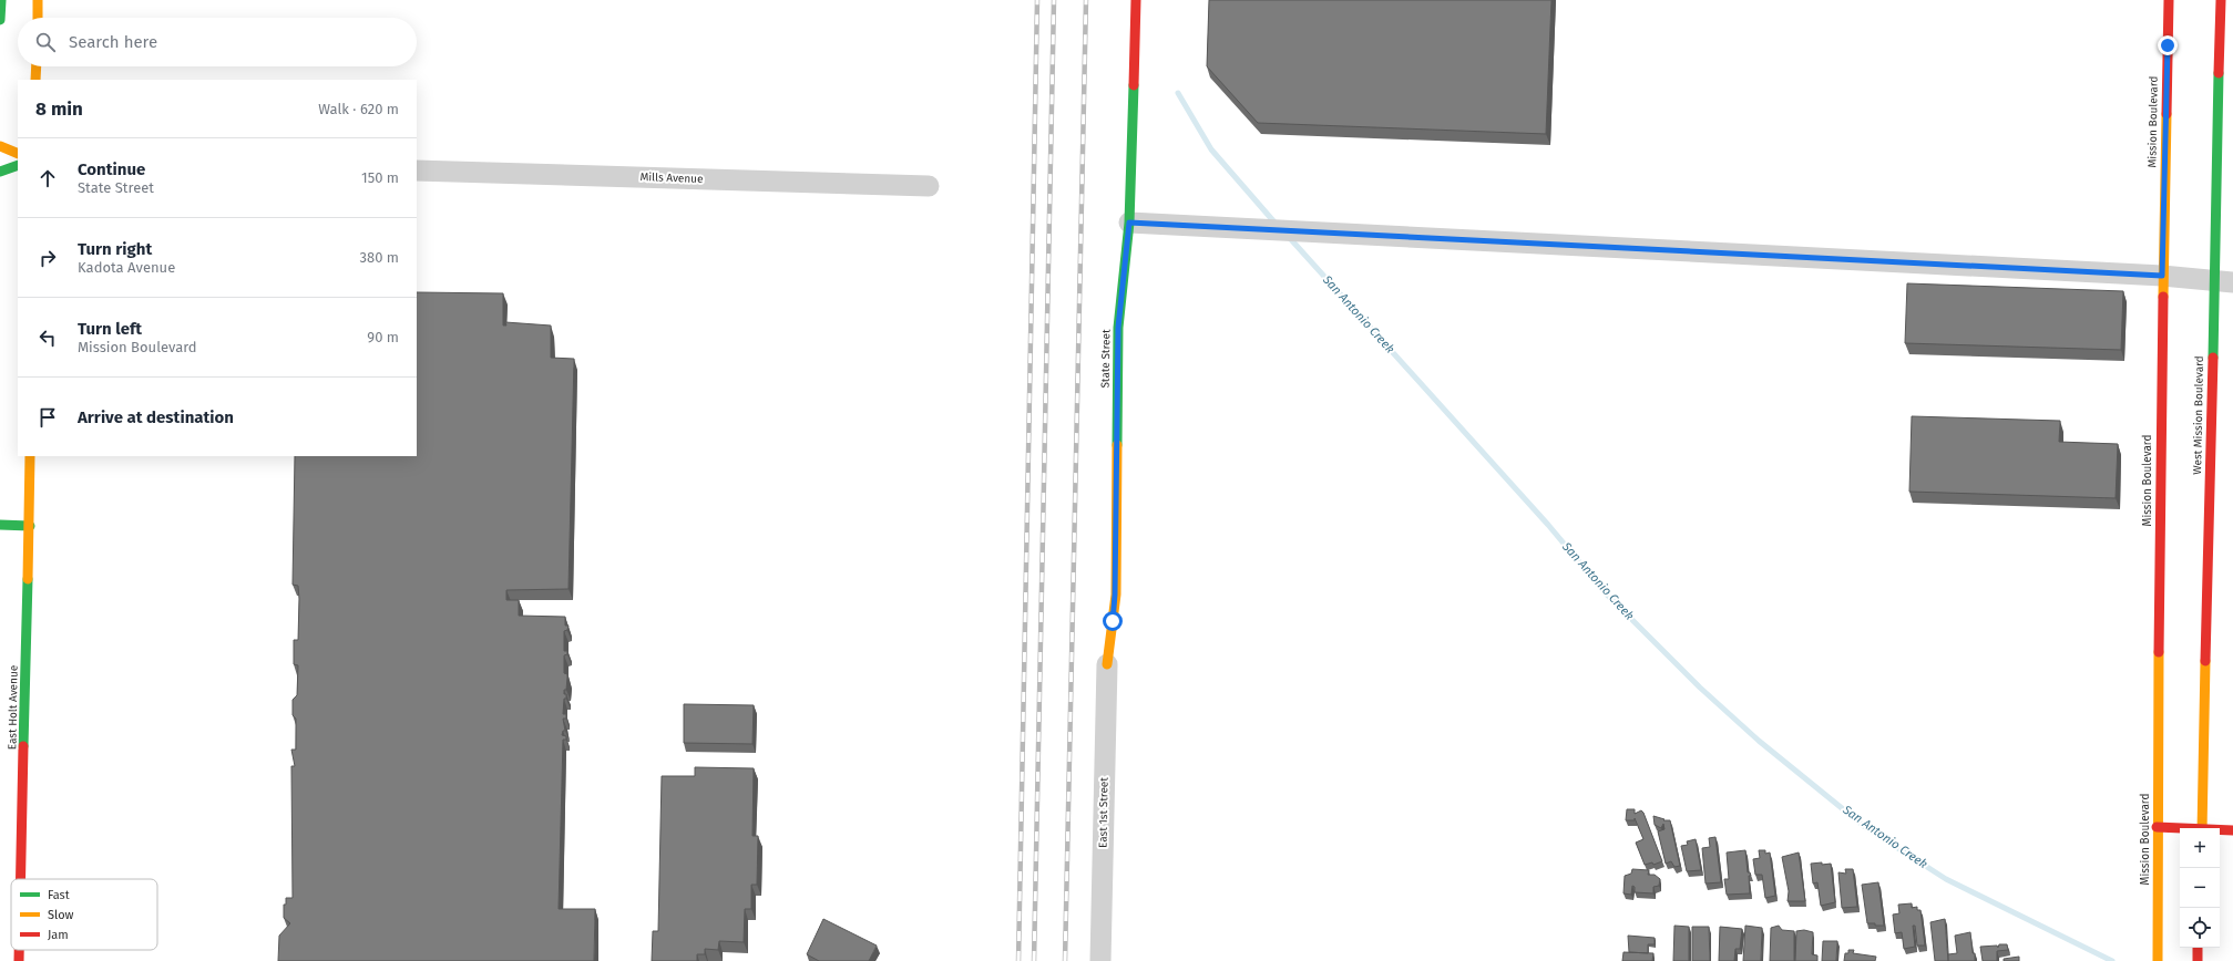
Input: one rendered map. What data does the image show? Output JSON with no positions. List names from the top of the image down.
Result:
{
  "streets": {
    "main road": [
      "Mission Boulevard",
      "State Street",
      "West Mission Boulevard",
      "East Holt Avenue"
    ],
    "street": ["Mills Avenue", "East 1st Street"]
  },
  "crossings": [
    ["State Street", "East 1st Street"]
  ],
  "water": ["San Antonio Creek"],
  "legend": ["Fast", "Slow", "Jam"],
  "page": {
    "search": "Search here",
    "heading": ["8 min", "Walk · 620 m"],
    "list": [
      ["Continue", "State Street", "150 m"],
      ["Turn right", "Kadota Avenue", "380 m"],
      ["Turn left", "Mission Boulevard", "90 m"],
      "Arrive at destination"
    ],
    "map_buttons": ["+", "−"]
  }
}
